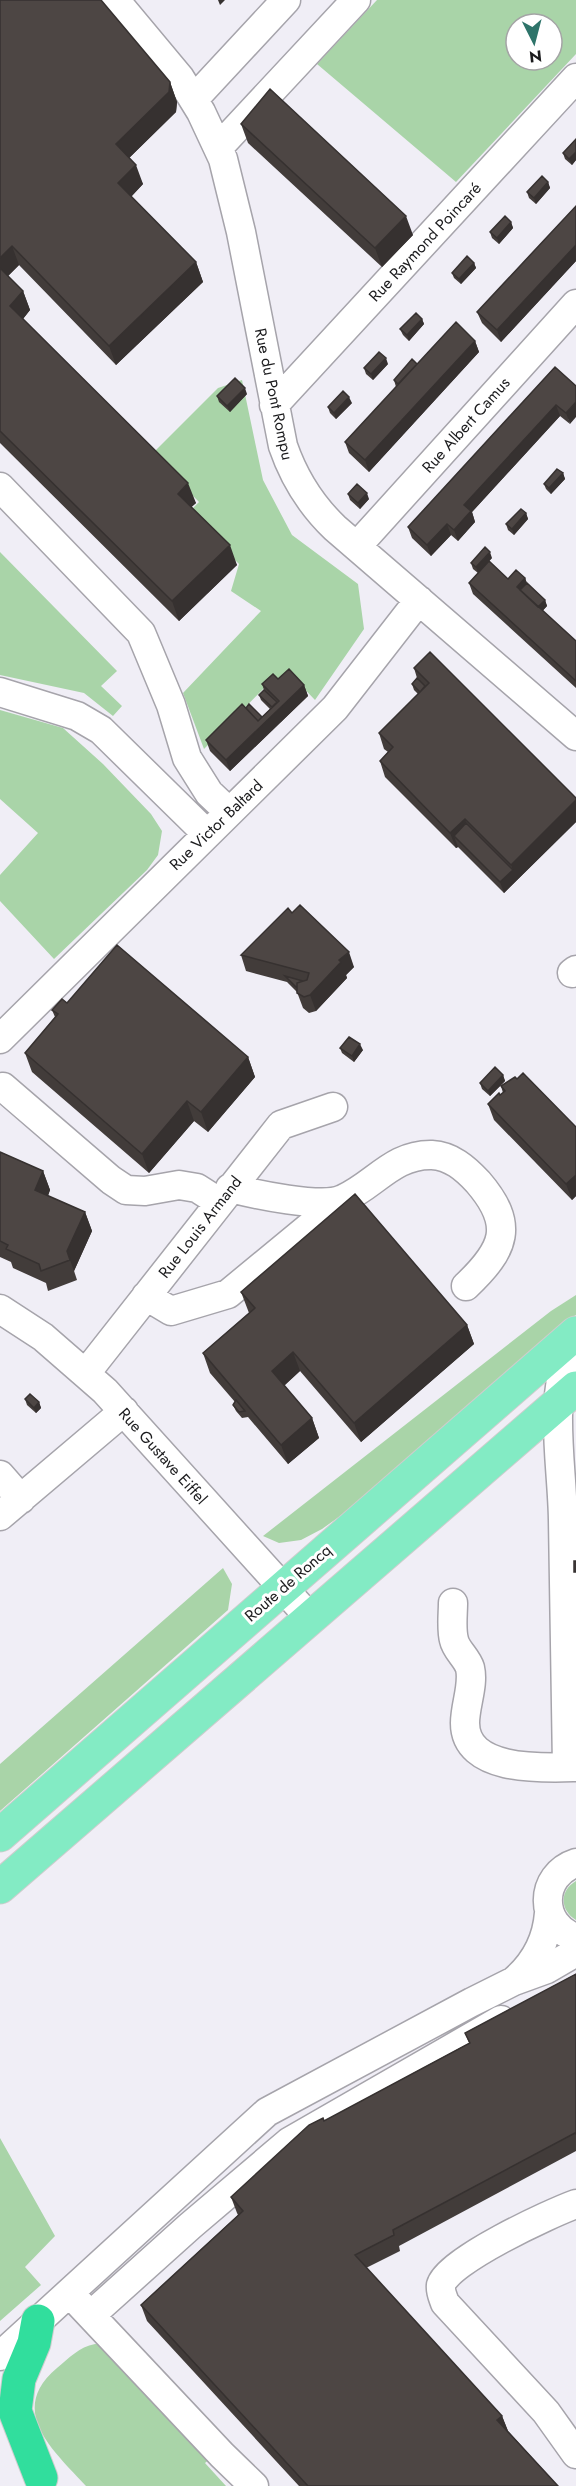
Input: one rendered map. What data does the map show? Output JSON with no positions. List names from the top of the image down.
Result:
{
  "streets": {
    "main road": ["Route de Roncq"],
    "street": [
      "Rue Raymond Poincaré",
      "Rue du Pont Rompu",
      "Rue Albert Camus",
      "Rue Victor Baltard",
      "Rue Louis Armand",
      "Rue Gustave Eiffel"
    ]
  },
  "crossings": [
    ["Rue Raymond Poincaré", "Rue du Pont Rompu"],
    ["Rue du Pont Rompu", "Rue Albert Camus"],
    ["Rue du Pont Rompu", "Rue Victor Baltard"],
    ["Rue Louis Armand", "Rue Gustave Eiffel"],
    ["Rue Gustave Eiffel", "Route de Roncq"]
  ],
  "north": "bottom"
}
